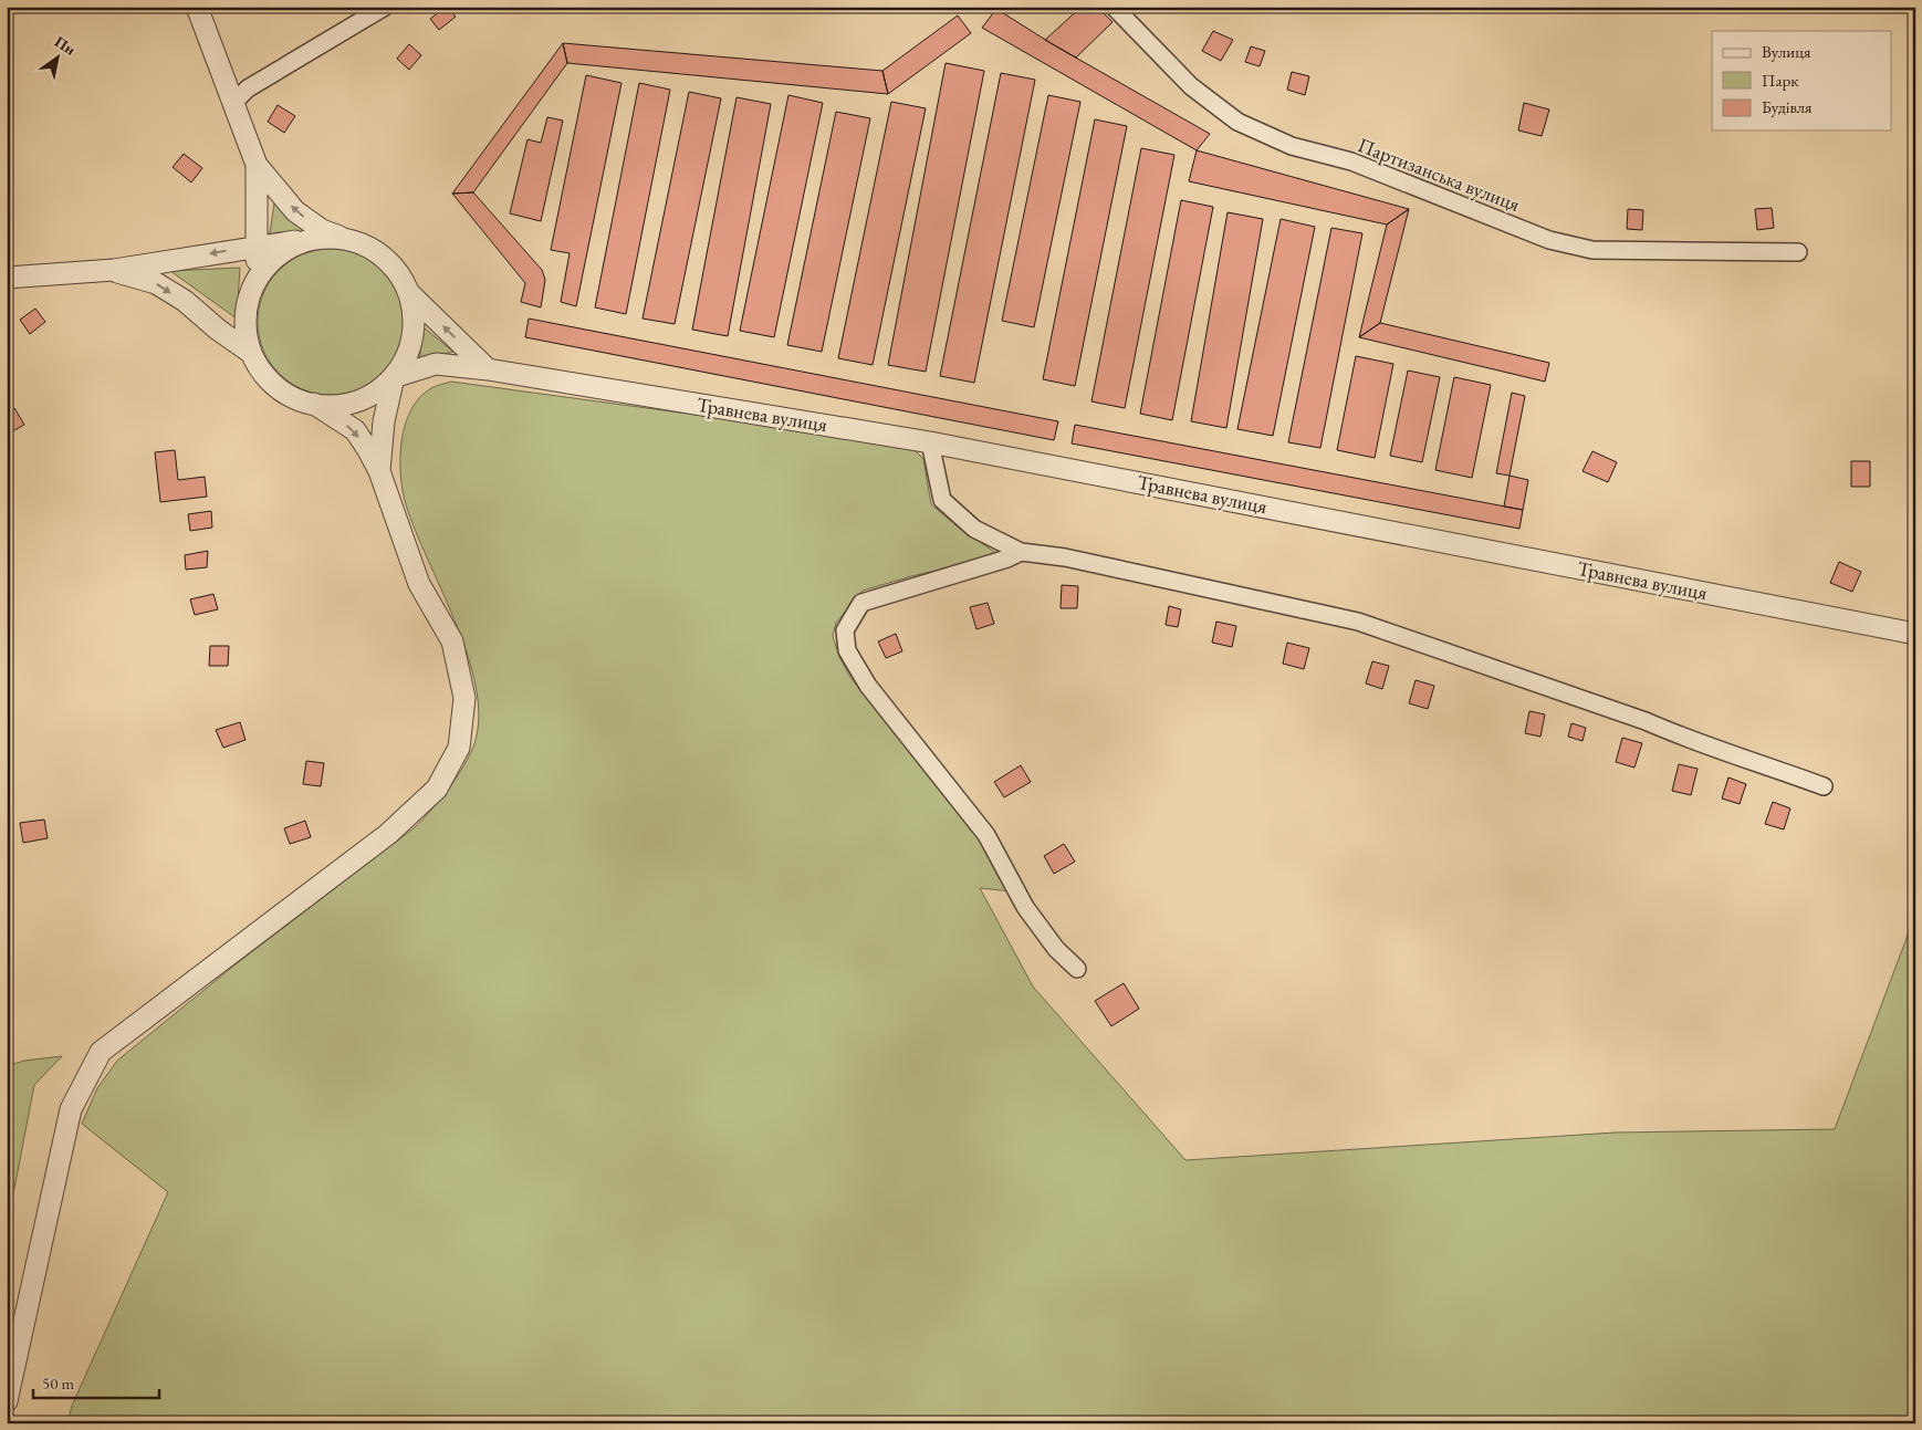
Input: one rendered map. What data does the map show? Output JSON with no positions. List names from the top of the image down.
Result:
{
  "streets": {
    "street": ["Партизанська вулиця", "Травнева вулиця"]
  },
  "legend": ["Вулиця", "Парк", "Будівля"],
  "scale_bar": "50 m",
  "north": "top right"
}
